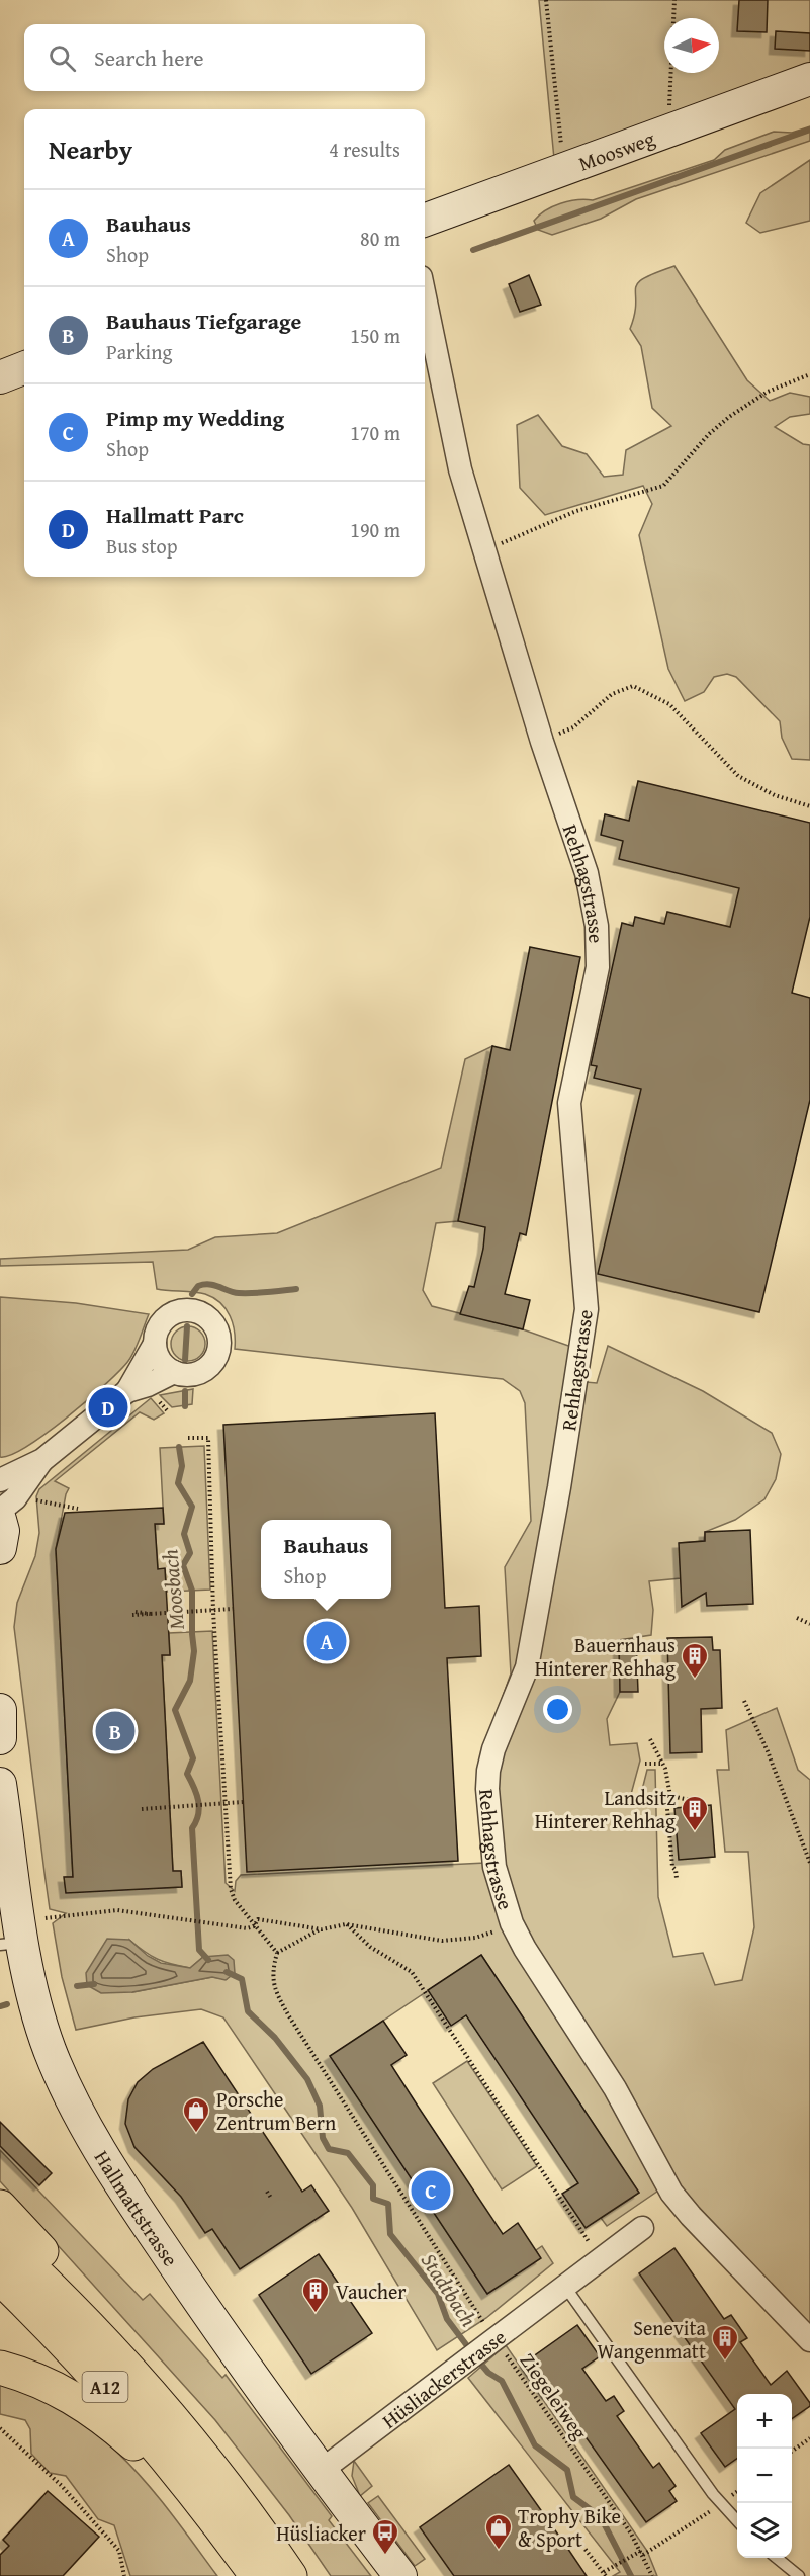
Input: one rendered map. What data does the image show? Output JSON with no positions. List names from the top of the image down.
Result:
{
  "streets": {
    "highway": ["A12"],
    "main road": ["Moosweg", "Hallmattstrasse"],
    "street": ["Rehhagstrasse", "Hüsliackerstrasse"],
    "path": ["Ziegeleiweg"]
  },
  "crossings": [
    ["Hallmattstrasse", "Hüsliackerstrasse"],
    ["Hüsliackerstrasse", "Ziegeleiweg"]
  ],
  "water": ["Moosbach", "Stadtbach"],
  "places": {
    "building": [
      "Bauernhaus Hinterer Rehhag",
      "Landsitz Hinterer Rehhag",
      "Vaucher",
      "Senevita Wangenmatt"
    ],
    "shop": ["Porsche Zentrum Bern", "Trophy Bike & Sport"],
    "bus stop": ["Hüsliacker"]
  },
  "north": "right",
  "page": {
    "search": "Search here",
    "heading": ["Nearby", "4 results"],
    "list": [
      {
        "mark": "A",
        "name": "Bauhaus",
        "note": "Shop",
        "value": "80 m"
      },
      {
        "mark": "B",
        "name": "Bauhaus Tiefgarage",
        "note": "Parking",
        "value": "150 m"
      },
      {
        "mark": "C",
        "name": "Pimp my Wedding",
        "note": "Shop",
        "value": "170 m"
      },
      {
        "mark": "D",
        "name": "Hallmatt Parc",
        "note": "Bus stop",
        "value": "190 m"
      }
    ],
    "pins": [
      "D",
      "A",
      "B",
      "C"
    ],
    "popup": ["Bauhaus", "Shop"],
    "map_buttons": ["+", "−"]
  }
}
